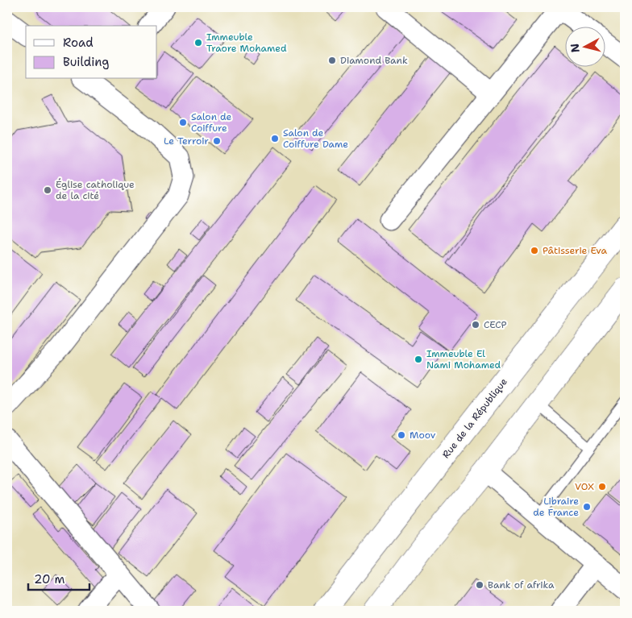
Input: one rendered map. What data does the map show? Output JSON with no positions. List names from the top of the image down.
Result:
{
  "streets": {
    "main road": ["Rue de la République"]
  },
  "places": [
    "Immeuble Traore Mohamed",
    "Diamond Bank",
    "Salon de Coiffure",
    "Salon de Coiffure Dame",
    "Le Terroir",
    "Église catholique de la cité",
    "Pâtisserie Eva",
    "CECP",
    "Immeuble El Nami Mohamed",
    "Moov",
    "VOX",
    "Libraire de France",
    "Bank of afrika"
  ],
  "legend": ["Road", "Building"],
  "scale_bar": "20 m",
  "north": "left"
}
